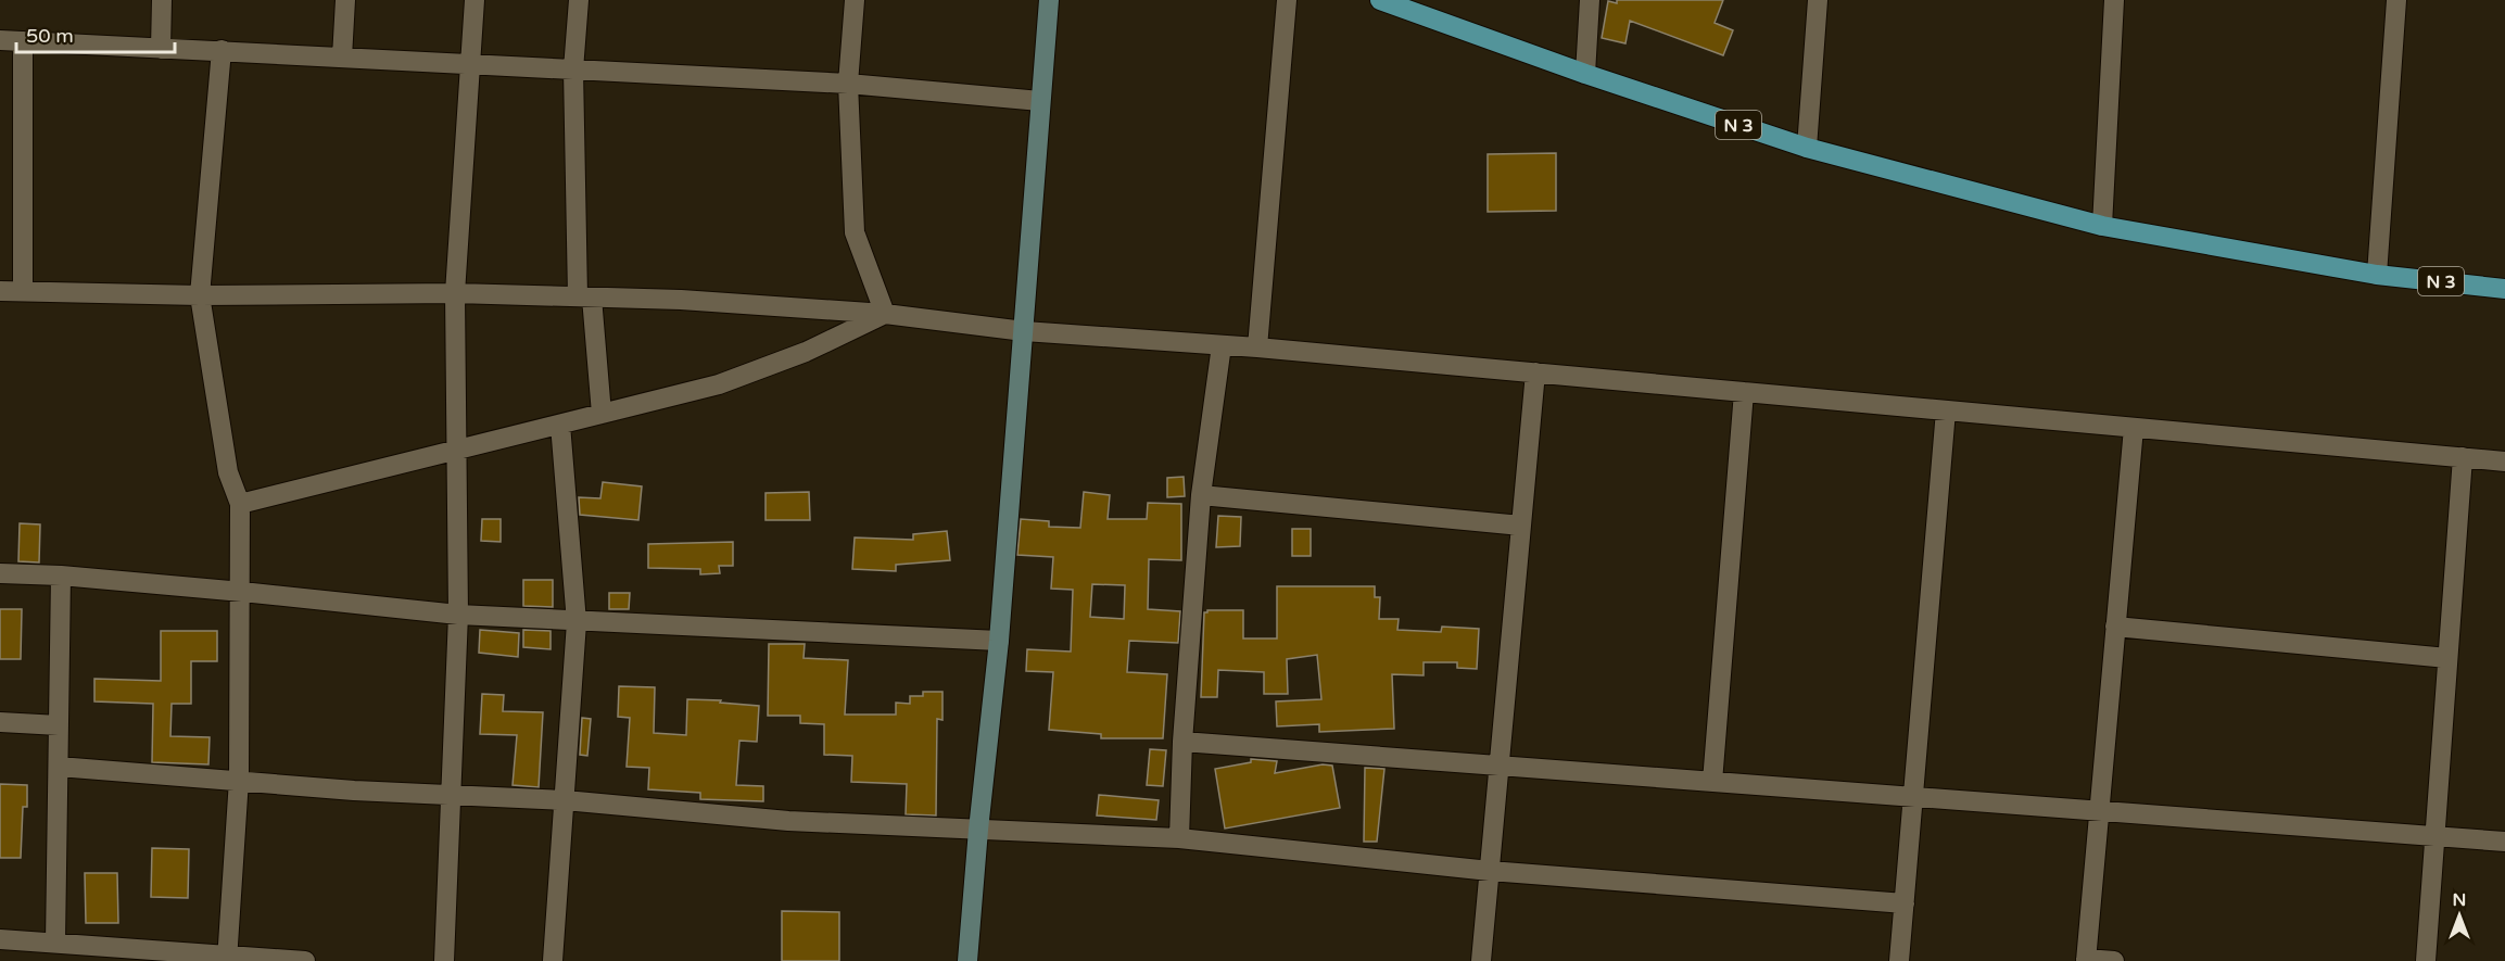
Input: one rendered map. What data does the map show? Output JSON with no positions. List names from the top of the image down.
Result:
{
  "streets": {
    "main road": ["N 3"]
  },
  "scale_bar": "50 m",
  "north": "top"
}
